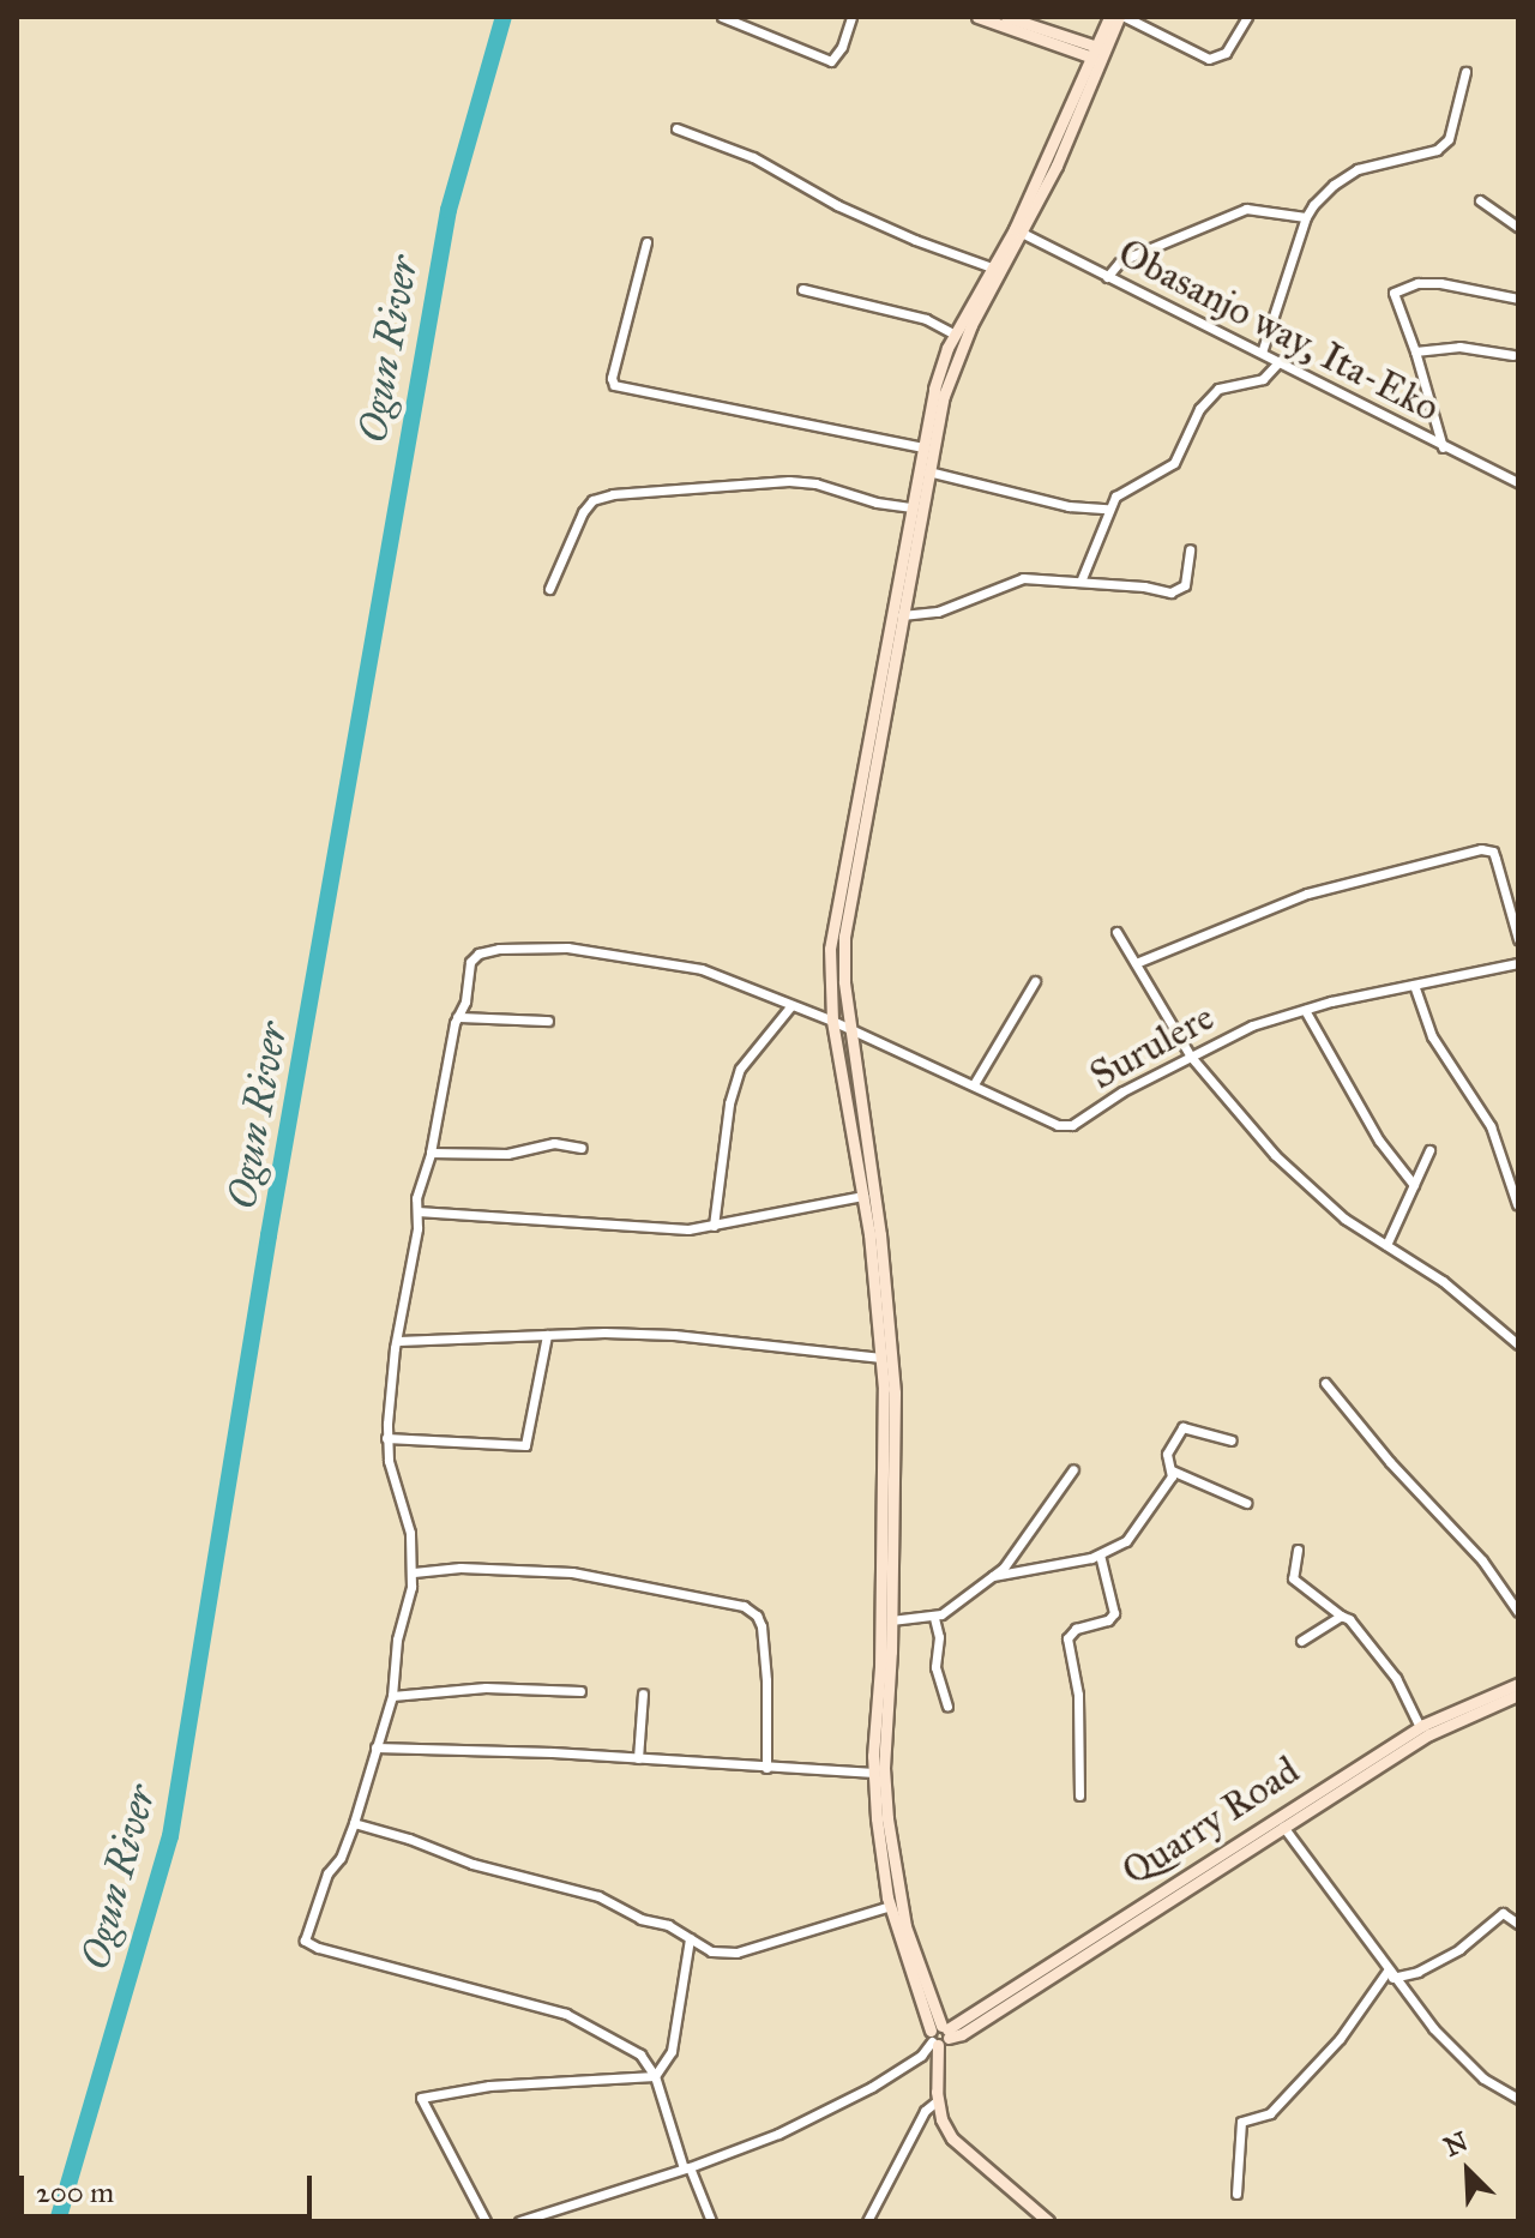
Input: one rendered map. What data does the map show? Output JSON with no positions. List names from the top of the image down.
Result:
{
  "streets": {
    "main road": ["Quarry Road"],
    "street": ["Obasanjo way, Ita-Eko", "Surulere"]
  },
  "water": ["Ogun River"],
  "scale_bar": "200 m",
  "north": "top left"
}
